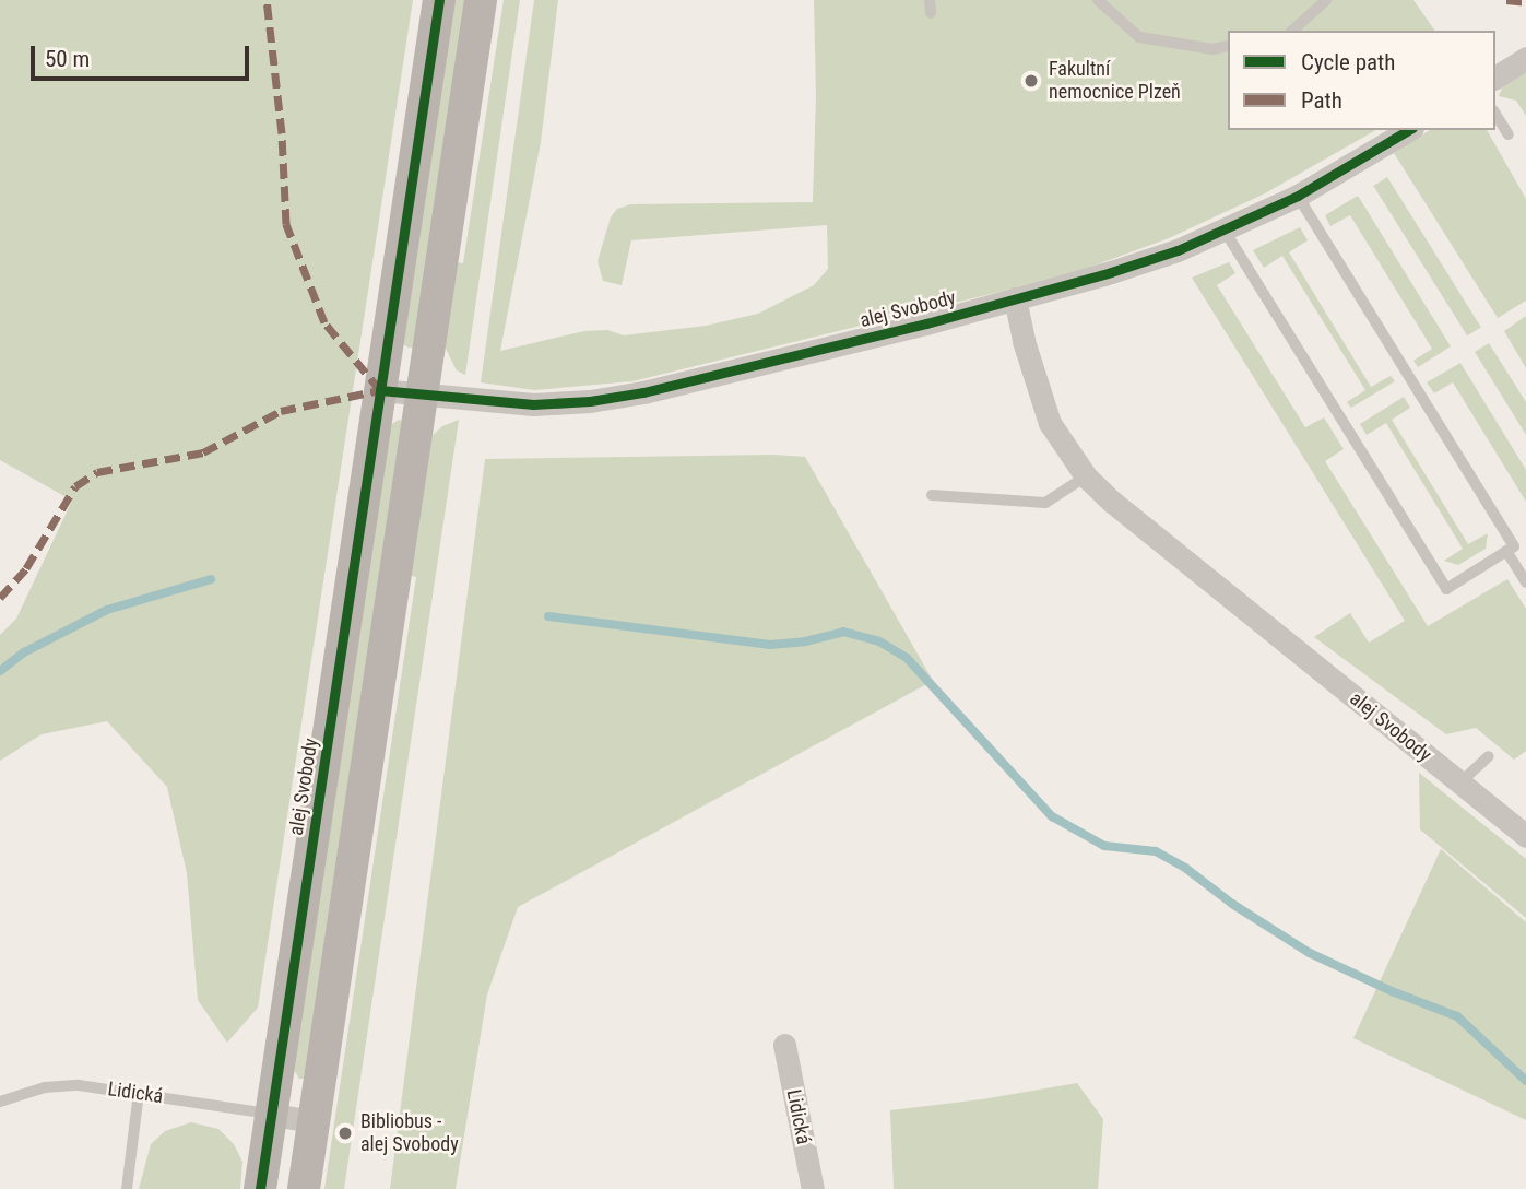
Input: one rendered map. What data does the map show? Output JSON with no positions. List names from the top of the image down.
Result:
{
  "streets": {
    "street": ["alej Svobody", "Lidická"]
  },
  "crossings": [
    ["alej Svobody", "Lidická"]
  ],
  "places": ["Fakultní nemocnice Plzeň", "Bibliobus - alej Svobody"],
  "legend": ["Cycle path", "Path"],
  "scale_bar": "50 m"
}
